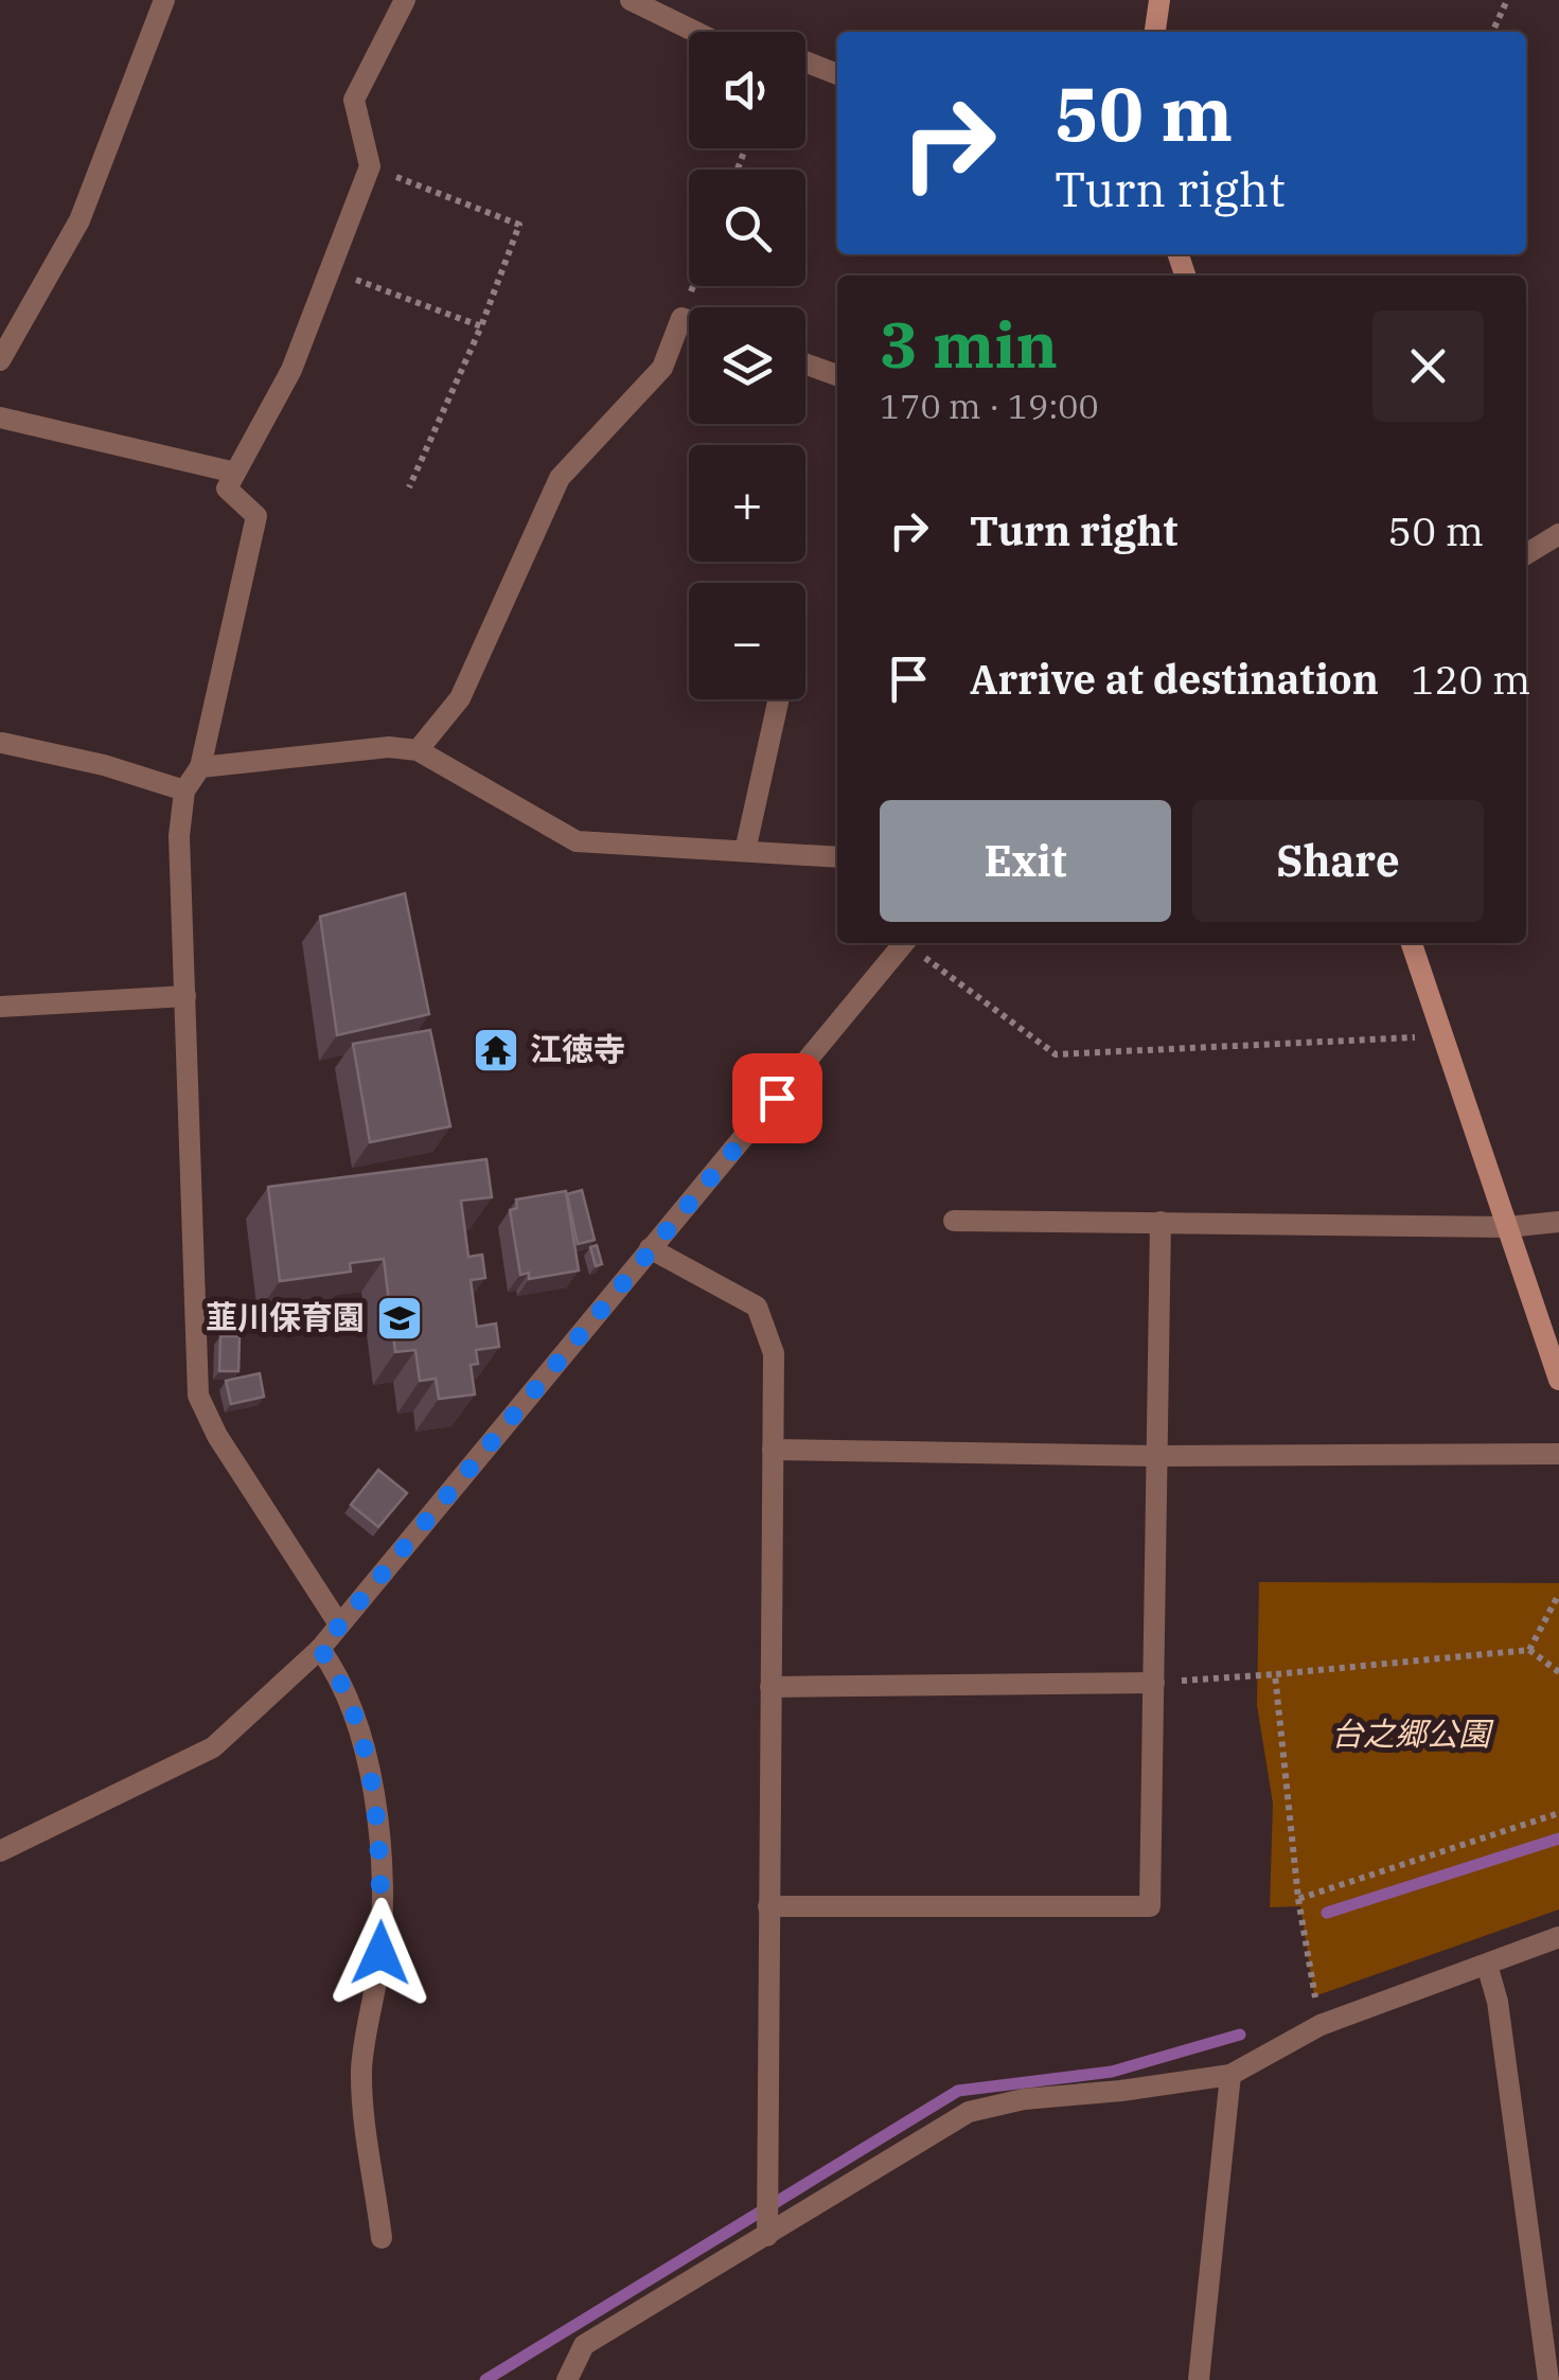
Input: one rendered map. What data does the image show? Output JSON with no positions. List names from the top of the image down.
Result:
{
  "parks": ["台之郷公園"],
  "places": {
    "temple": ["江徳寺"],
    "school or university": ["韮川保育園"]
  },
  "page": {
    "map_buttons": ["+", "−"],
    "turn": ["50 m", "Turn right"],
    "heading": ["3 min", "170 m · 19:00"],
    "list": [
      {
        "name": "Turn right",
        "value": "50 m"
      },
      {
        "name": "Arrive at destination",
        "value": "120 m"
      }
    ],
    "buttons": ["Exit", "Share"]
  }
}
